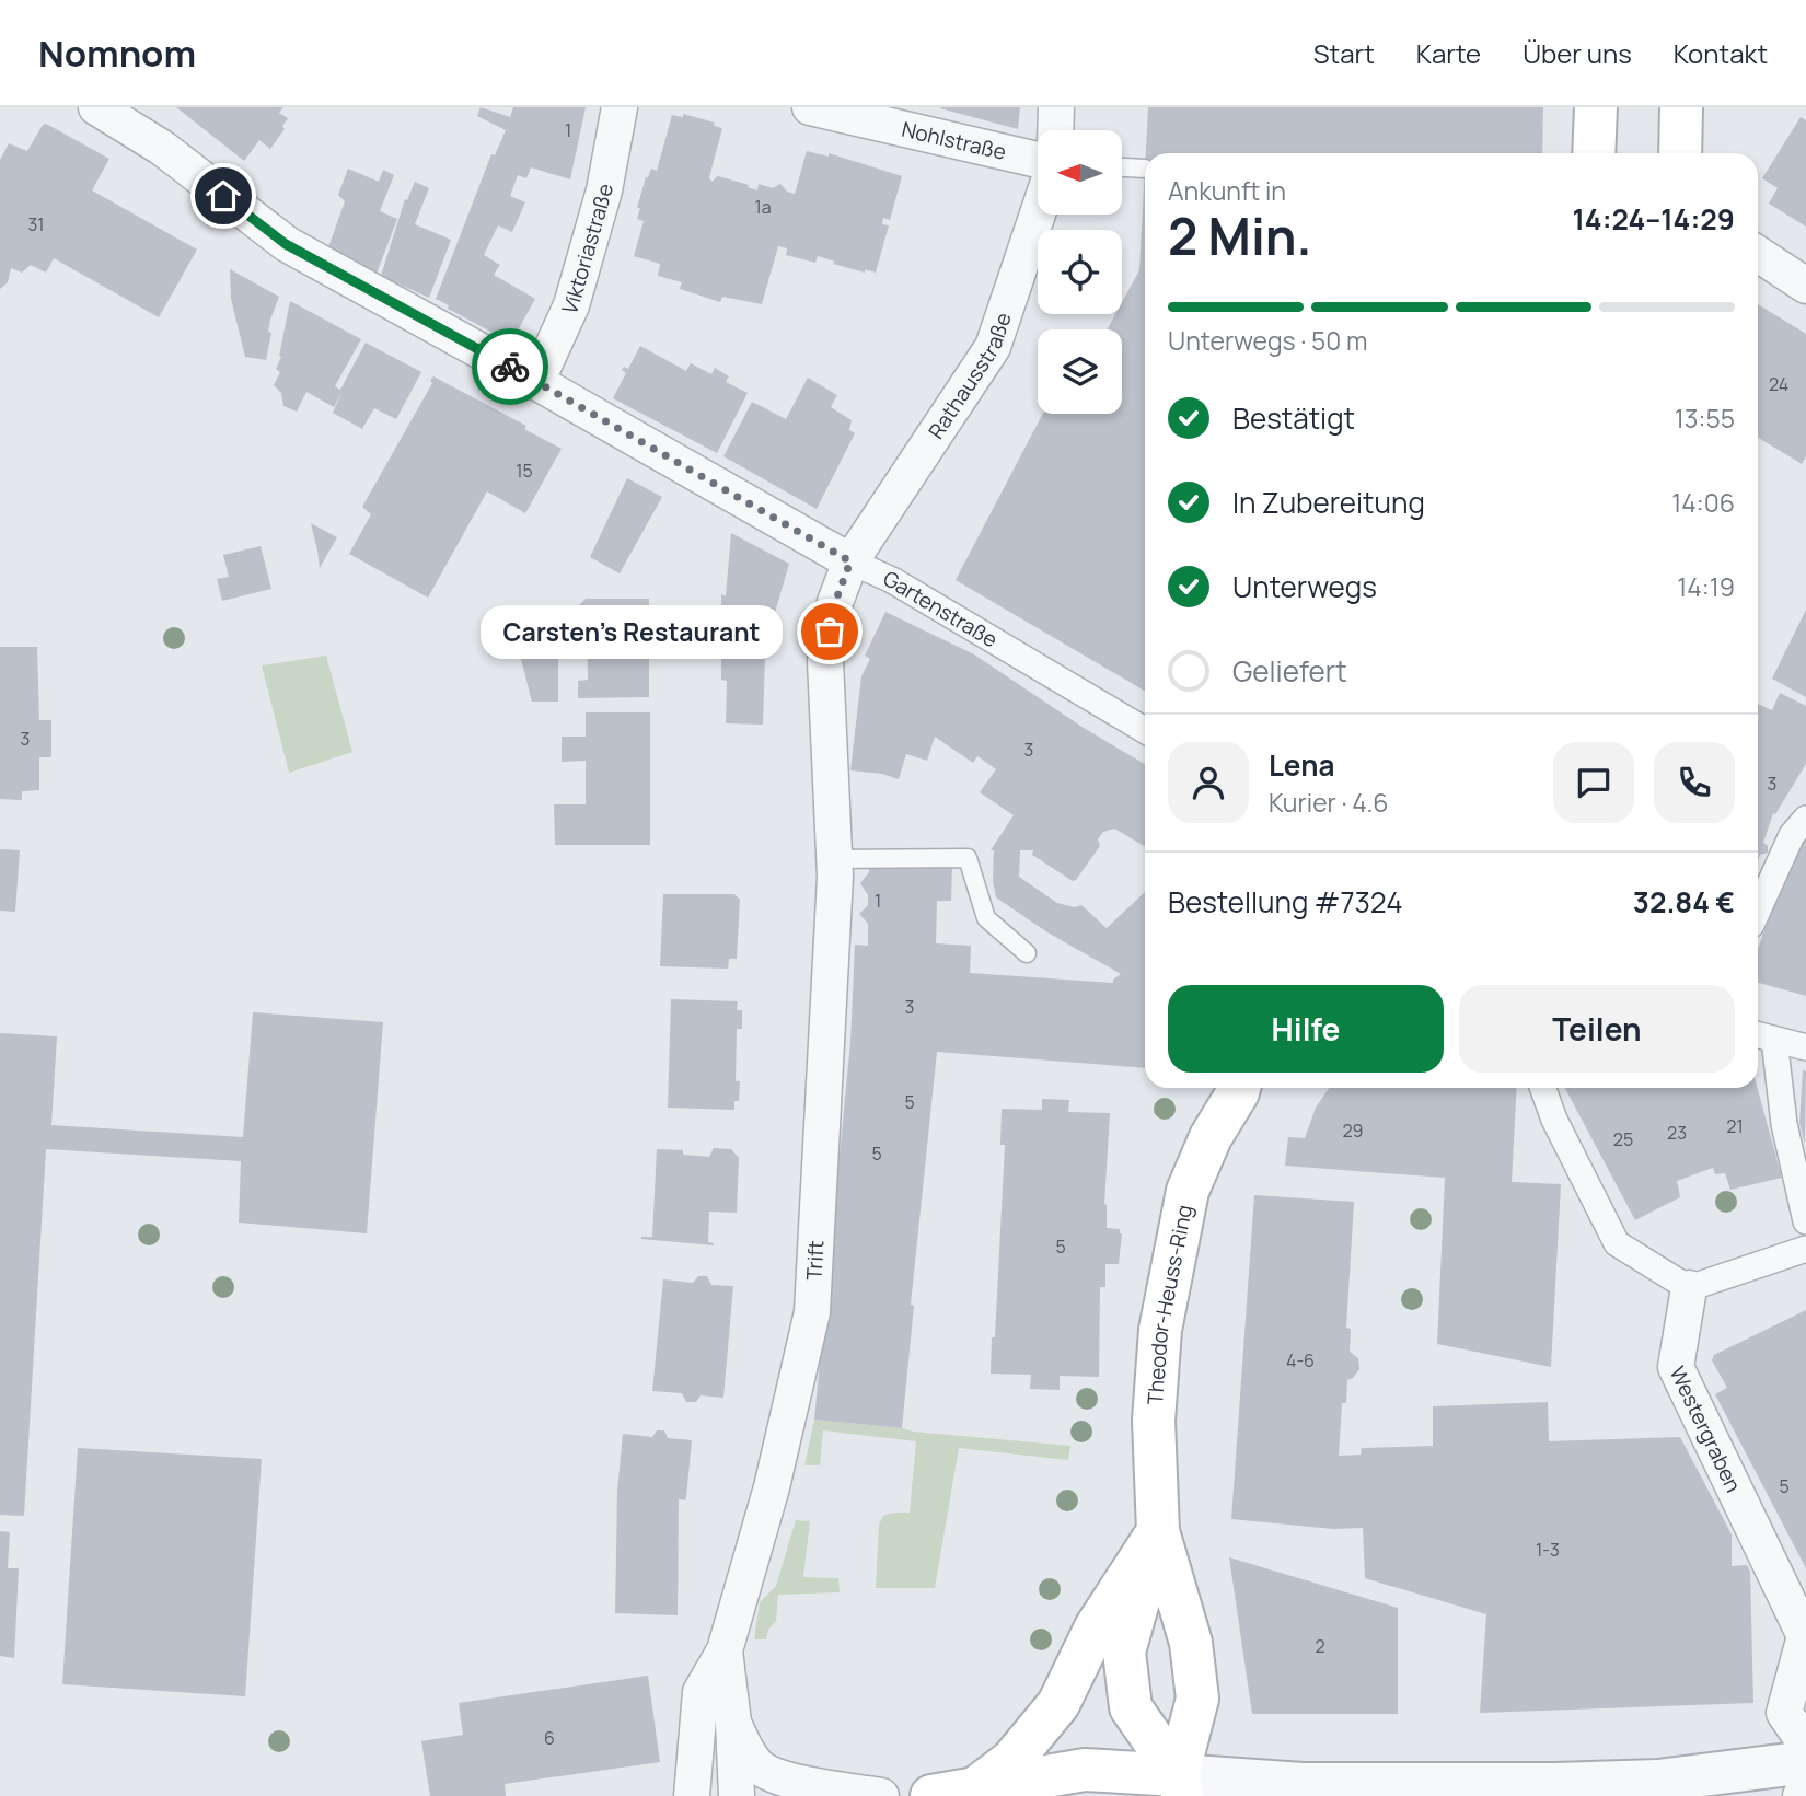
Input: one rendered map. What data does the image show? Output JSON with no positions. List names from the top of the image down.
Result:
{
  "streets": {
    "main road": ["Theodor-Heuss-Ring"],
    "street": [
      "Nohlstraße",
      "Viktoriastraße",
      "Rathausstraße",
      "Gartenstraße",
      "Trift",
      "Westergraben"
    ]
  },
  "crossings": [
    ["Viktoriastraße", "Gartenstraße"],
    ["Rathausstraße", "Gartenstraße"],
    ["Rathausstraße", "Trift"],
    ["Gartenstraße", "Trift"]
  ],
  "places": ["Carsten's Restaurant"],
  "house_numbers": [
    "1",
    "1a",
    "31",
    "24",
    "15",
    "3",
    "3",
    "3",
    "1",
    "3",
    "5",
    "21",
    "29",
    "23",
    "25",
    "5",
    "5",
    "4-6",
    "5",
    "1-3",
    "2",
    "6"
  ],
  "north": "left",
  "page": {
    "header": "Nomnom",
    "nav": [
      "Start",
      "Karte",
      "Über uns",
      "Kontakt"
    ],
    "heading": ["2 Min.", "Ankunft in", "14:24–14:29"],
    "panel": [
      "Lena",
      "Kurier · 4.6",
      "Bestellung #7324",
      "32.84 €"
    ],
    "bar": "Unterwegs · 50 m",
    "list": [
      ["Bestätigt", "13:55"],
      ["In Zubereitung", "14:06"],
      ["Unterwegs", "14:19"],
      "Geliefert"
    ],
    "bubble": "Carsten's Restaurant",
    "buttons": ["Hilfe", "Teilen"]
  }
}
